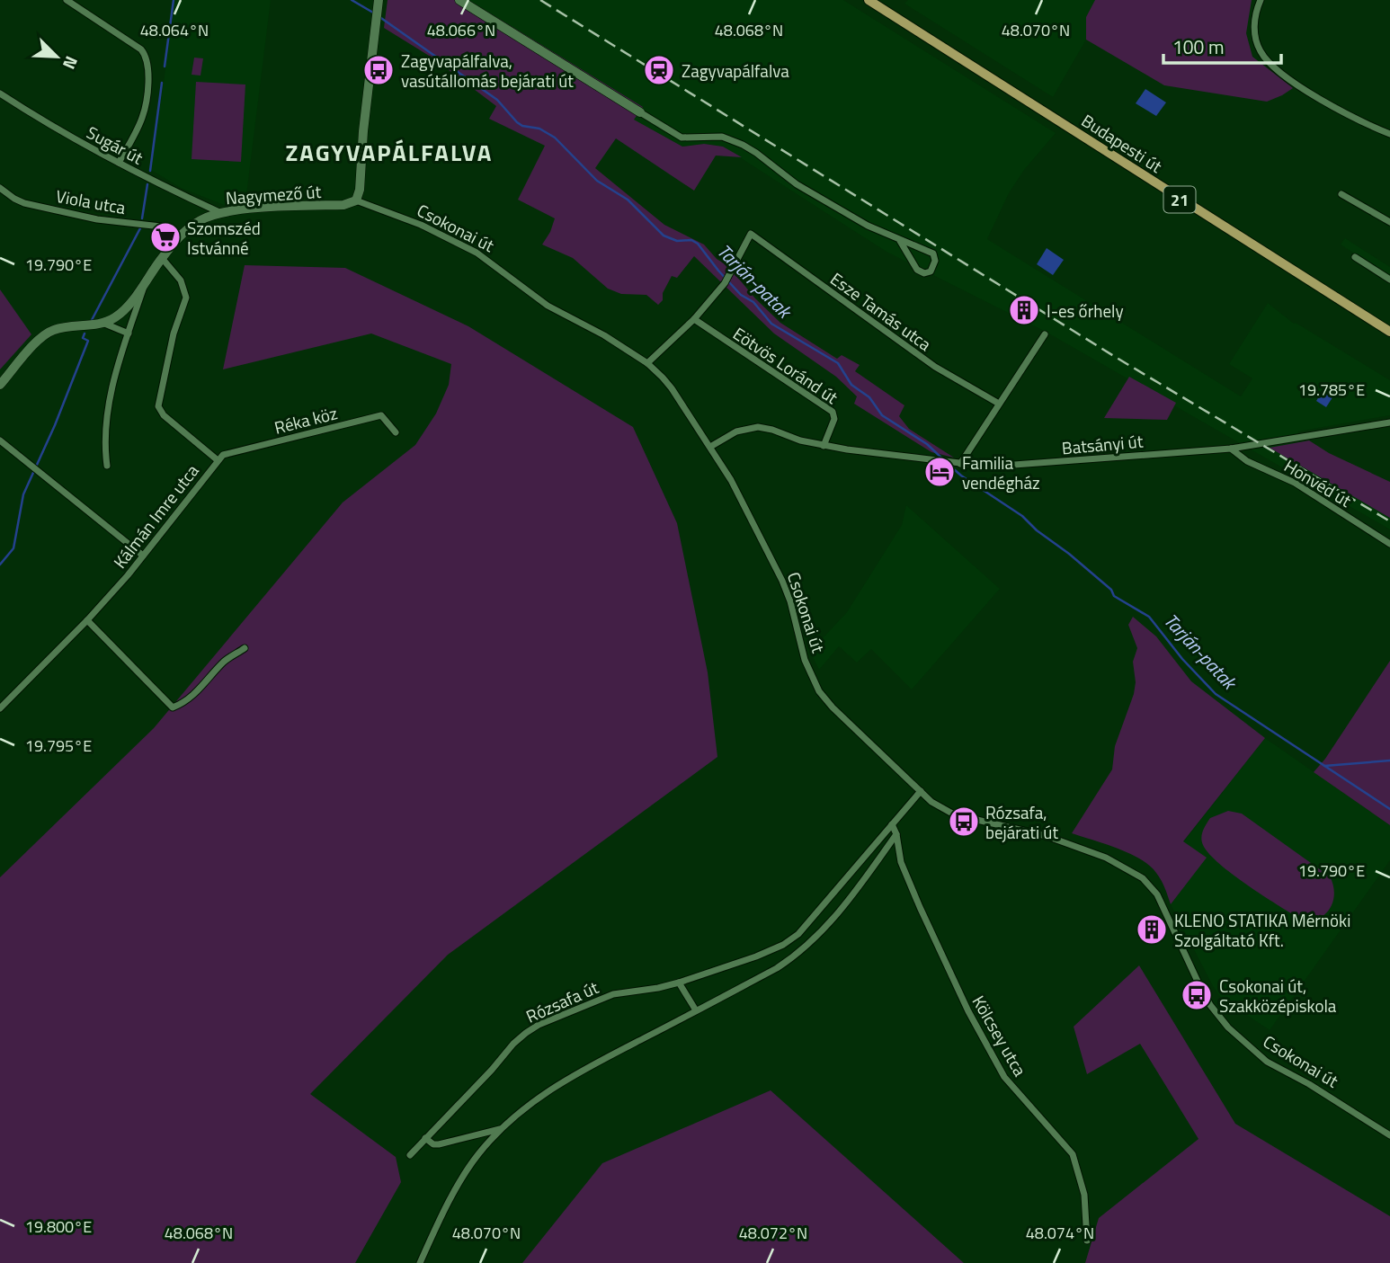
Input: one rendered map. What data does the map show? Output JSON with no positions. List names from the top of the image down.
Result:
{
  "streets": {
    "main road": ["Budapesti út", "Nagymező út", "21"],
    "street": [
      "Sugár út",
      "Viola utca",
      "Csokonai út",
      "Esze Tamás utca",
      "Eötvös Loránd út",
      "Réka köz",
      "Batsányi út",
      "Honvéd út",
      "Kálmán Imre utca",
      "Rózsafa út",
      "Kölcsey utca"
    ]
  },
  "crossings": [
    ["Sugár út", "Nagymező út"],
    ["Nagymező út", "Viola utca"],
    ["Nagymező út", "Csokonai út"],
    ["Nagymező út", "Kálmán Imre utca"],
    ["Csokonai út", "Batsányi út"],
    ["Csokonai út", "Rózsafa út"],
    ["Esze Tamás utca", "Eötvös Loránd út"],
    ["Eötvös Loránd út", "Batsányi út"],
    ["Réka köz", "Kálmán Imre utca"],
    ["Batsányi út", "Honvéd út"]
  ],
  "districts": ["ZAGYVAPÁLFALVA"],
  "water": ["Tarján-patak"],
  "places": {
    "bus stop": ["Zagyvapálfalva, vasútállomás bejárati út", "Rózsafa, bejárati út", "Csokonai út, Szakközépiskola"],
    "station": ["Zagyvapálfalva"],
    "supermarket": ["Szomszéd Istvánné"],
    "building": ["I-es őrhely", "KLENO STATIKA Mérnöki Szolgáltató Kft."],
    "hotel": ["Familia vendégház"]
  },
  "scale_bar": "100 m",
  "north": "bottom right",
  "coordinates": [
    "48.066°N",
    "48.068°N",
    "48.070°N",
    "48.064°N",
    "19.790°E",
    "19.785°E",
    "19.795°E",
    "19.800°E",
    "48.072°N",
    "48.074°N"
  ]
}
